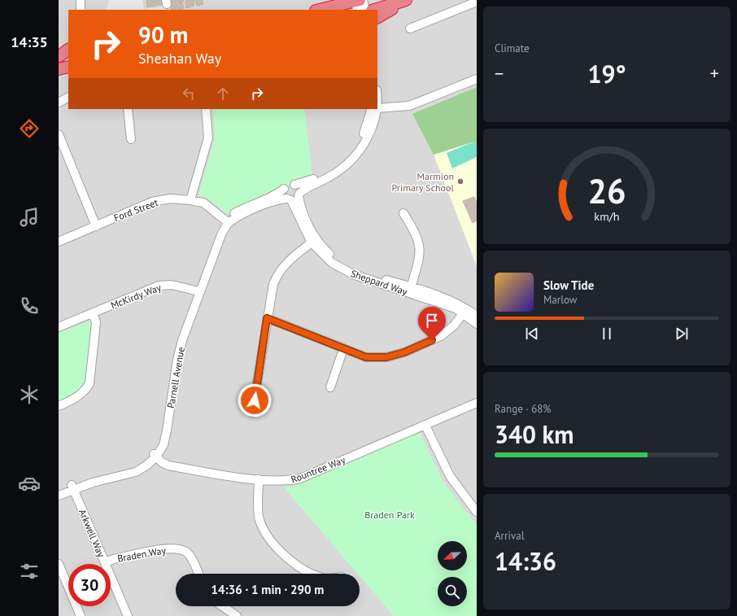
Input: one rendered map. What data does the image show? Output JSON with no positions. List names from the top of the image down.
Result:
{
  "streets": {
    "street": [
      "Ford Street",
      "Sheppard Way",
      "McKirdy Way",
      "Parnell Avenue",
      "Rountree Way",
      "Arkwell Way",
      "Braden Way"
    ]
  },
  "crossings": [
    ["Ford Street", "Parnell Avenue"],
    ["Sheppard Way", "Parnell Avenue"],
    ["McKirdy Way", "Parnell Avenue"],
    ["Parnell Avenue", "Rountree Way"],
    ["Parnell Avenue", "Arkwell Way"],
    ["Arkwell Way", "Braden Way"]
  ],
  "parks": ["Braden Park"],
  "places": ["Marmion Primary School"],
  "north": "bottom left",
  "page": {
    "tabs": "14:35",
    "tile": [
      "Climate",
      ["Range · 68%", "340 km"],
      ["Arrival", "14:36"]
    ],
    "turn": ["90 m", "Sheahan Way"],
    "heat": ["−", "19°", "+"],
    "song": ["Slow Tide", "Marlow"],
    "limit": "30",
    "trip": "14:36 · 1 min · 290 m",
    "gauge": ["26", "km/h"]
  }
}
